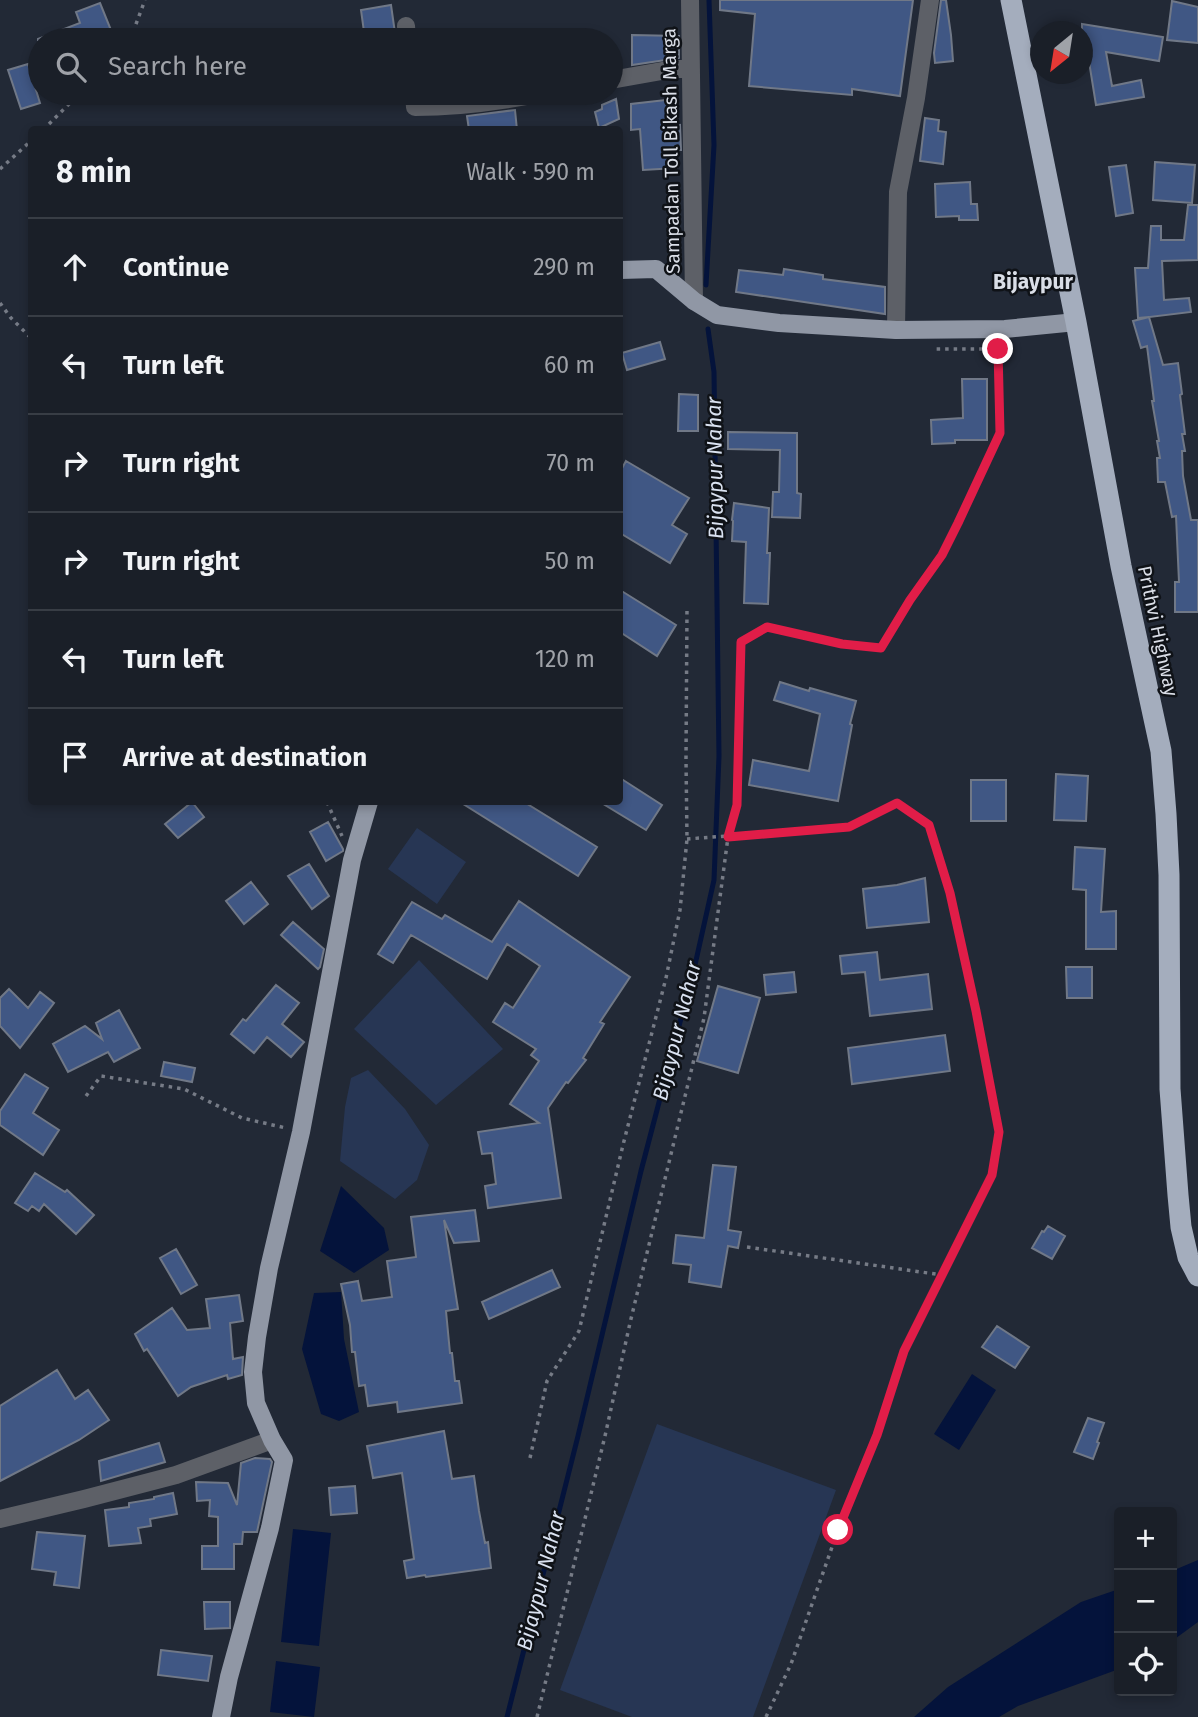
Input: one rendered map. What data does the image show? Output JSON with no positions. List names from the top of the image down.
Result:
{
  "streets": {
    "highway": ["Prithvi Highway"],
    "street": ["Sampadan Toll Bikash Marga"]
  },
  "districts": ["Bijaypur"],
  "water": ["Bijaypur Nahar"],
  "north": "bottom left",
  "page": {
    "search": "Search here",
    "heading": ["8 min", "Walk · 590 m"],
    "list": [
      ["Continue", "290 m"],
      ["Turn left", "60 m"],
      ["Turn right", "70 m"],
      ["Turn right", "50 m"],
      ["Turn left", "120 m"],
      "Arrive at destination"
    ],
    "map_buttons": ["+", "−"]
  }
}
